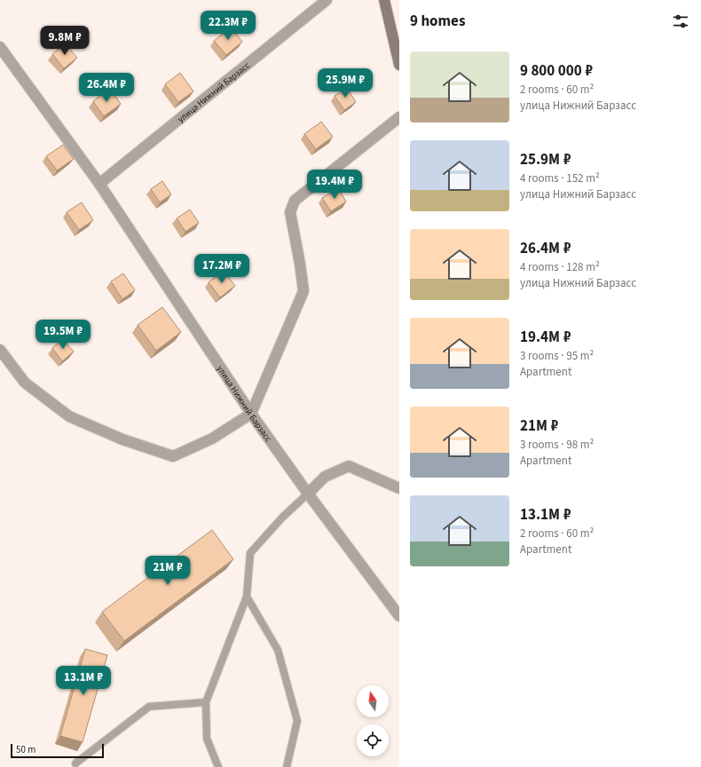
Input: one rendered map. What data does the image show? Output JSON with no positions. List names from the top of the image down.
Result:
{
  "streets": {
    "street": ["улица Нижний Барзасс"]
  },
  "scale_bar": "50 m",
  "north": "top",
  "page": {
    "heading": "9 homes",
    "price": [
      "22.3M ₽",
      "9.8M ₽",
      "25.9M ₽",
      "26.4M ₽",
      "19.4M ₽",
      "17.2M ₽",
      "19.5M ₽",
      "21M ₽",
      "13.1M ₽"
    ],
    "list": [
      {
        "name": "9 800 000 ₽",
        "note": "2 rooms · 60 m² · улица Нижний Барзасс"
      },
      {
        "name": "25.9M ₽",
        "note": "4 rooms · 152 m² · улица Нижний Барзасс"
      },
      {
        "name": "26.4M ₽",
        "note": "4 rooms · 128 m² · улица Нижний Барзасс"
      },
      {
        "name": "19.4M ₽",
        "note": "3 rooms · 95 m² · Apartment"
      },
      {
        "name": "21M ₽",
        "note": "3 rooms · 98 m² · Apartment"
      },
      {
        "name": "13.1M ₽",
        "note": "2 rooms · 60 m² · Apartment"
      }
    ],
    "scale": "50 m"
  }
}
